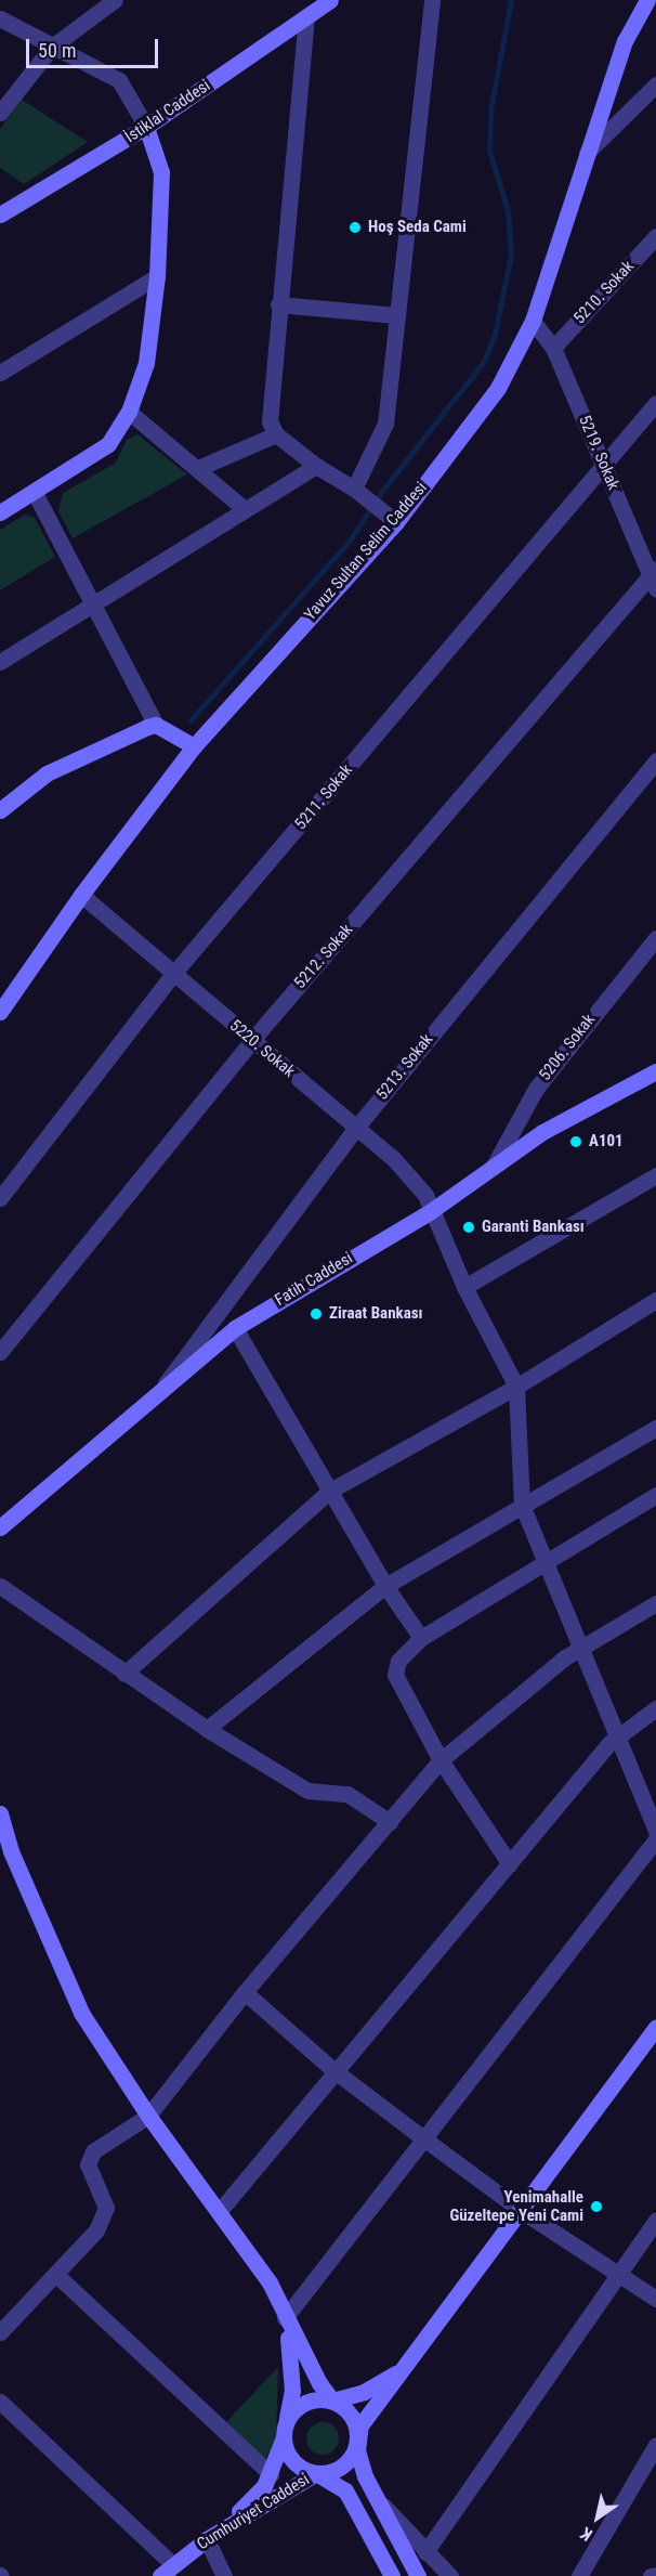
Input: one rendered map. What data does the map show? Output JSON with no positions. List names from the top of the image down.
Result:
{
  "streets": {
    "street": [
      "İstiklal Caddesi",
      "5210. Sokak",
      "5219. Sokak",
      "Yavuz Sultan Selim Caddesi",
      "5211. Sokak",
      "5212. Sokak",
      "5206. Sokak",
      "5220. Sokak",
      "5213. Sokak",
      "Fatih Caddesi",
      "Cumhuriyet Caddesi"
    ]
  },
  "crossings": [
    ["5210. Sokak", "5219. Sokak"],
    ["5219. Sokak", "Yavuz Sultan Selim Caddesi"],
    ["5219. Sokak", "5211. Sokak"],
    ["5219. Sokak", "5212. Sokak"],
    ["Yavuz Sultan Selim Caddesi", "5220. Sokak"],
    ["5211. Sokak", "5220. Sokak"],
    ["5212. Sokak", "5220. Sokak"],
    ["5206. Sokak", "Fatih Caddesi"],
    ["5220. Sokak", "5213. Sokak"],
    ["5220. Sokak", "Fatih Caddesi"],
    ["5213. Sokak", "Fatih Caddesi"]
  ],
  "places": [
    "Hoş Seda Cami",
    "A101",
    "Garanti Bankası",
    "Ziraat Bankası",
    "Yenimahalle Güzeltepe Yeni Cami"
  ],
  "scale_bar": "50 m",
  "north": "bottom left"
}
